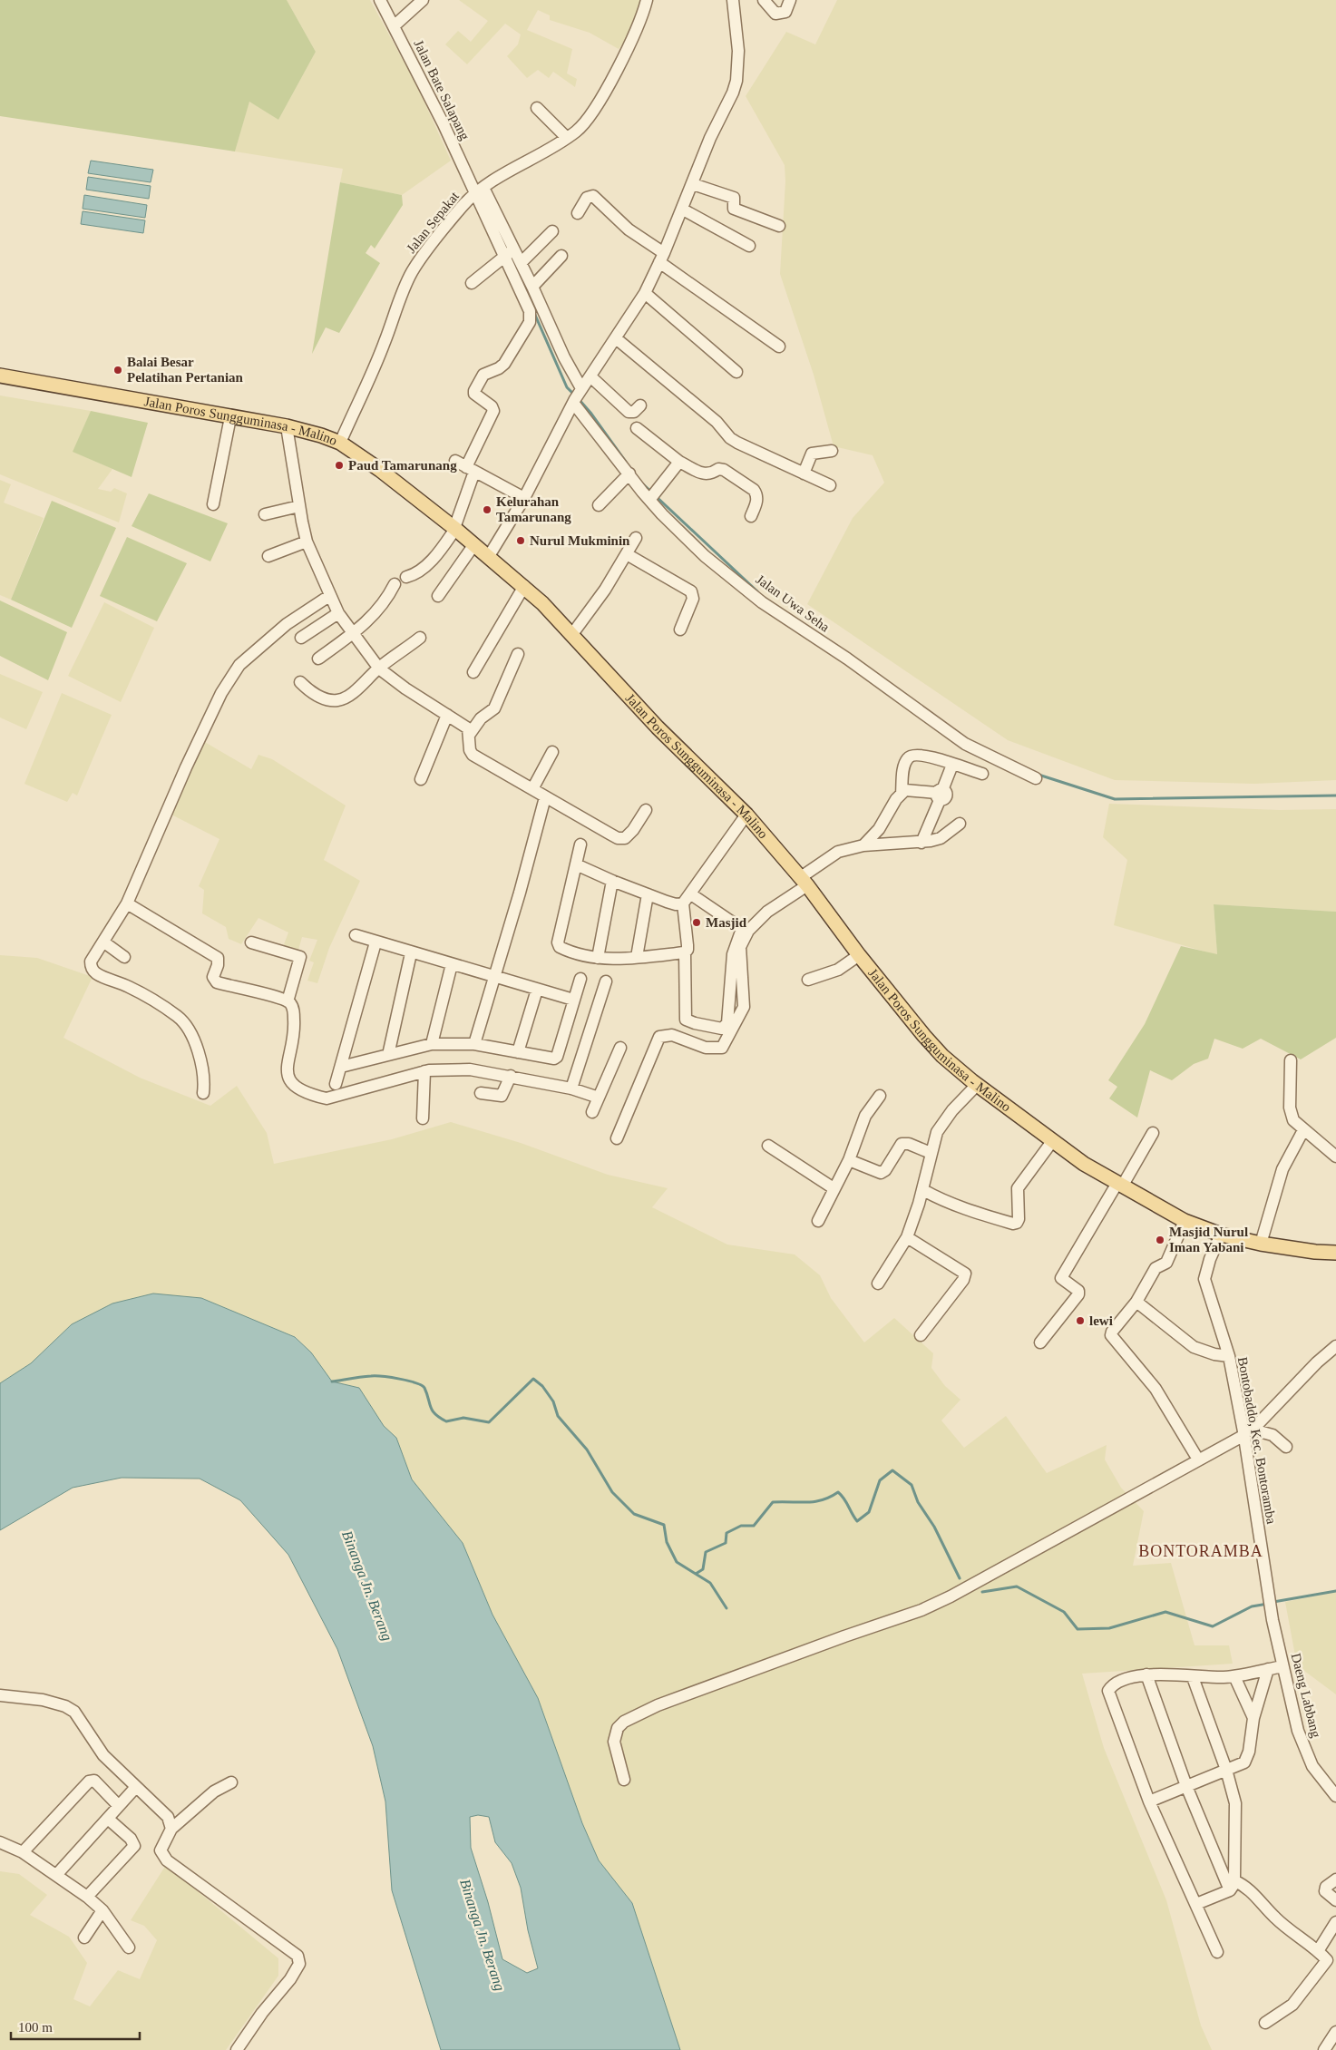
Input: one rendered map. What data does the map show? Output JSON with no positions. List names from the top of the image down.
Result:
{
  "streets": {
    "main road": ["Jalan Poros Sungguminasa - Malino"],
    "street": [
      "Jalan Bate Salapang",
      "Jalan Sepakat",
      "Jalan Uwa Seha",
      "Bontobaddo, Kec. Bontoramba",
      "Daeng Labbang"
    ]
  },
  "crossings": [
    ["Jalan Bate Salapang", "Jalan Sepakat"],
    ["Jalan Bate Salapang", "Jalan Uwa Seha"],
    ["Jalan Sepakat", "Jalan Poros Sungguminasa - Malino"],
    ["Jalan Poros Sungguminasa - Malino", "Bontobaddo, Kec. Bontoramba"],
    ["Bontobaddo, Kec. Bontoramba", "Daeng Labbang"]
  ],
  "districts": ["BONTORAMBA"],
  "water": ["Binanga Jn. Berang"],
  "places": [
    "Balai Besar Pelatihan Pertanian",
    "Paud Tamarunang",
    "Kelurahan Tamarunang",
    "Nurul Mukminin",
    "Masjid",
    "Masjid Nurul Iman Yabani",
    "lewi"
  ],
  "scale_bar": "100 m"
}
